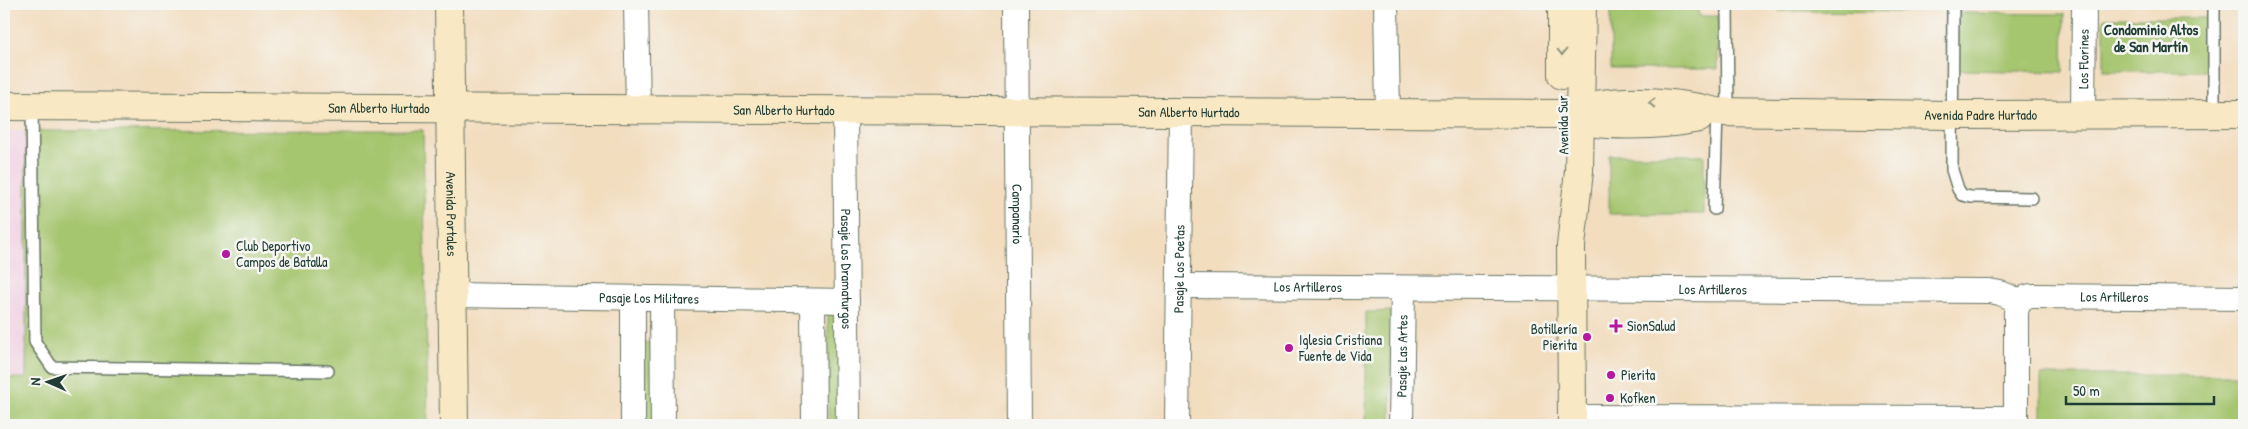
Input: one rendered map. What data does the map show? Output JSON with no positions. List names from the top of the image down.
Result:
{
  "streets": {
    "main road": [
      "San Alberto Hurtado",
      "Avenida Padre Hurtado",
      "Avenida Sur",
      "Avenida Portales"
    ],
    "street": [
      "Los Florines",
      "Campanario",
      "Pasaje Los Dramaturgos",
      "Pasaje Los Poetas",
      "Los Artilleros",
      "Pasaje Los Militares",
      "Pasaje Las Artes"
    ]
  },
  "crossings": [
    ["Los Florines", "Avenida Padre Hurtado"],
    ["San Alberto Hurtado", "Avenida Padre Hurtado"],
    ["San Alberto Hurtado", "Avenida Sur"],
    ["San Alberto Hurtado", "Avenida Portales"],
    ["San Alberto Hurtado", "Campanario"],
    ["San Alberto Hurtado", "Pasaje Los Dramaturgos"],
    ["San Alberto Hurtado", "Pasaje Los Poetas"],
    ["Avenida Padre Hurtado", "Avenida Sur"],
    ["Avenida Sur", "Los Artilleros"],
    ["Avenida Portales", "Pasaje Los Militares"],
    ["Pasaje Los Dramaturgos", "Pasaje Los Militares"],
    ["Pasaje Los Poetas", "Los Artilleros"],
    ["Los Artilleros", "Pasaje Las Artes"]
  ],
  "districts": ["Condominio Altos de San Martín"],
  "places": {
    "other": [
      "Club Deportivo Campos de Batalla",
      "Botillería Pierita",
      "Iglesia Cristiana Fuente de Vida",
      "Pierita",
      "Kofken"
    ],
    "health": ["SionSalud"]
  },
  "scale_bar": "50 m",
  "north": "left"
}
